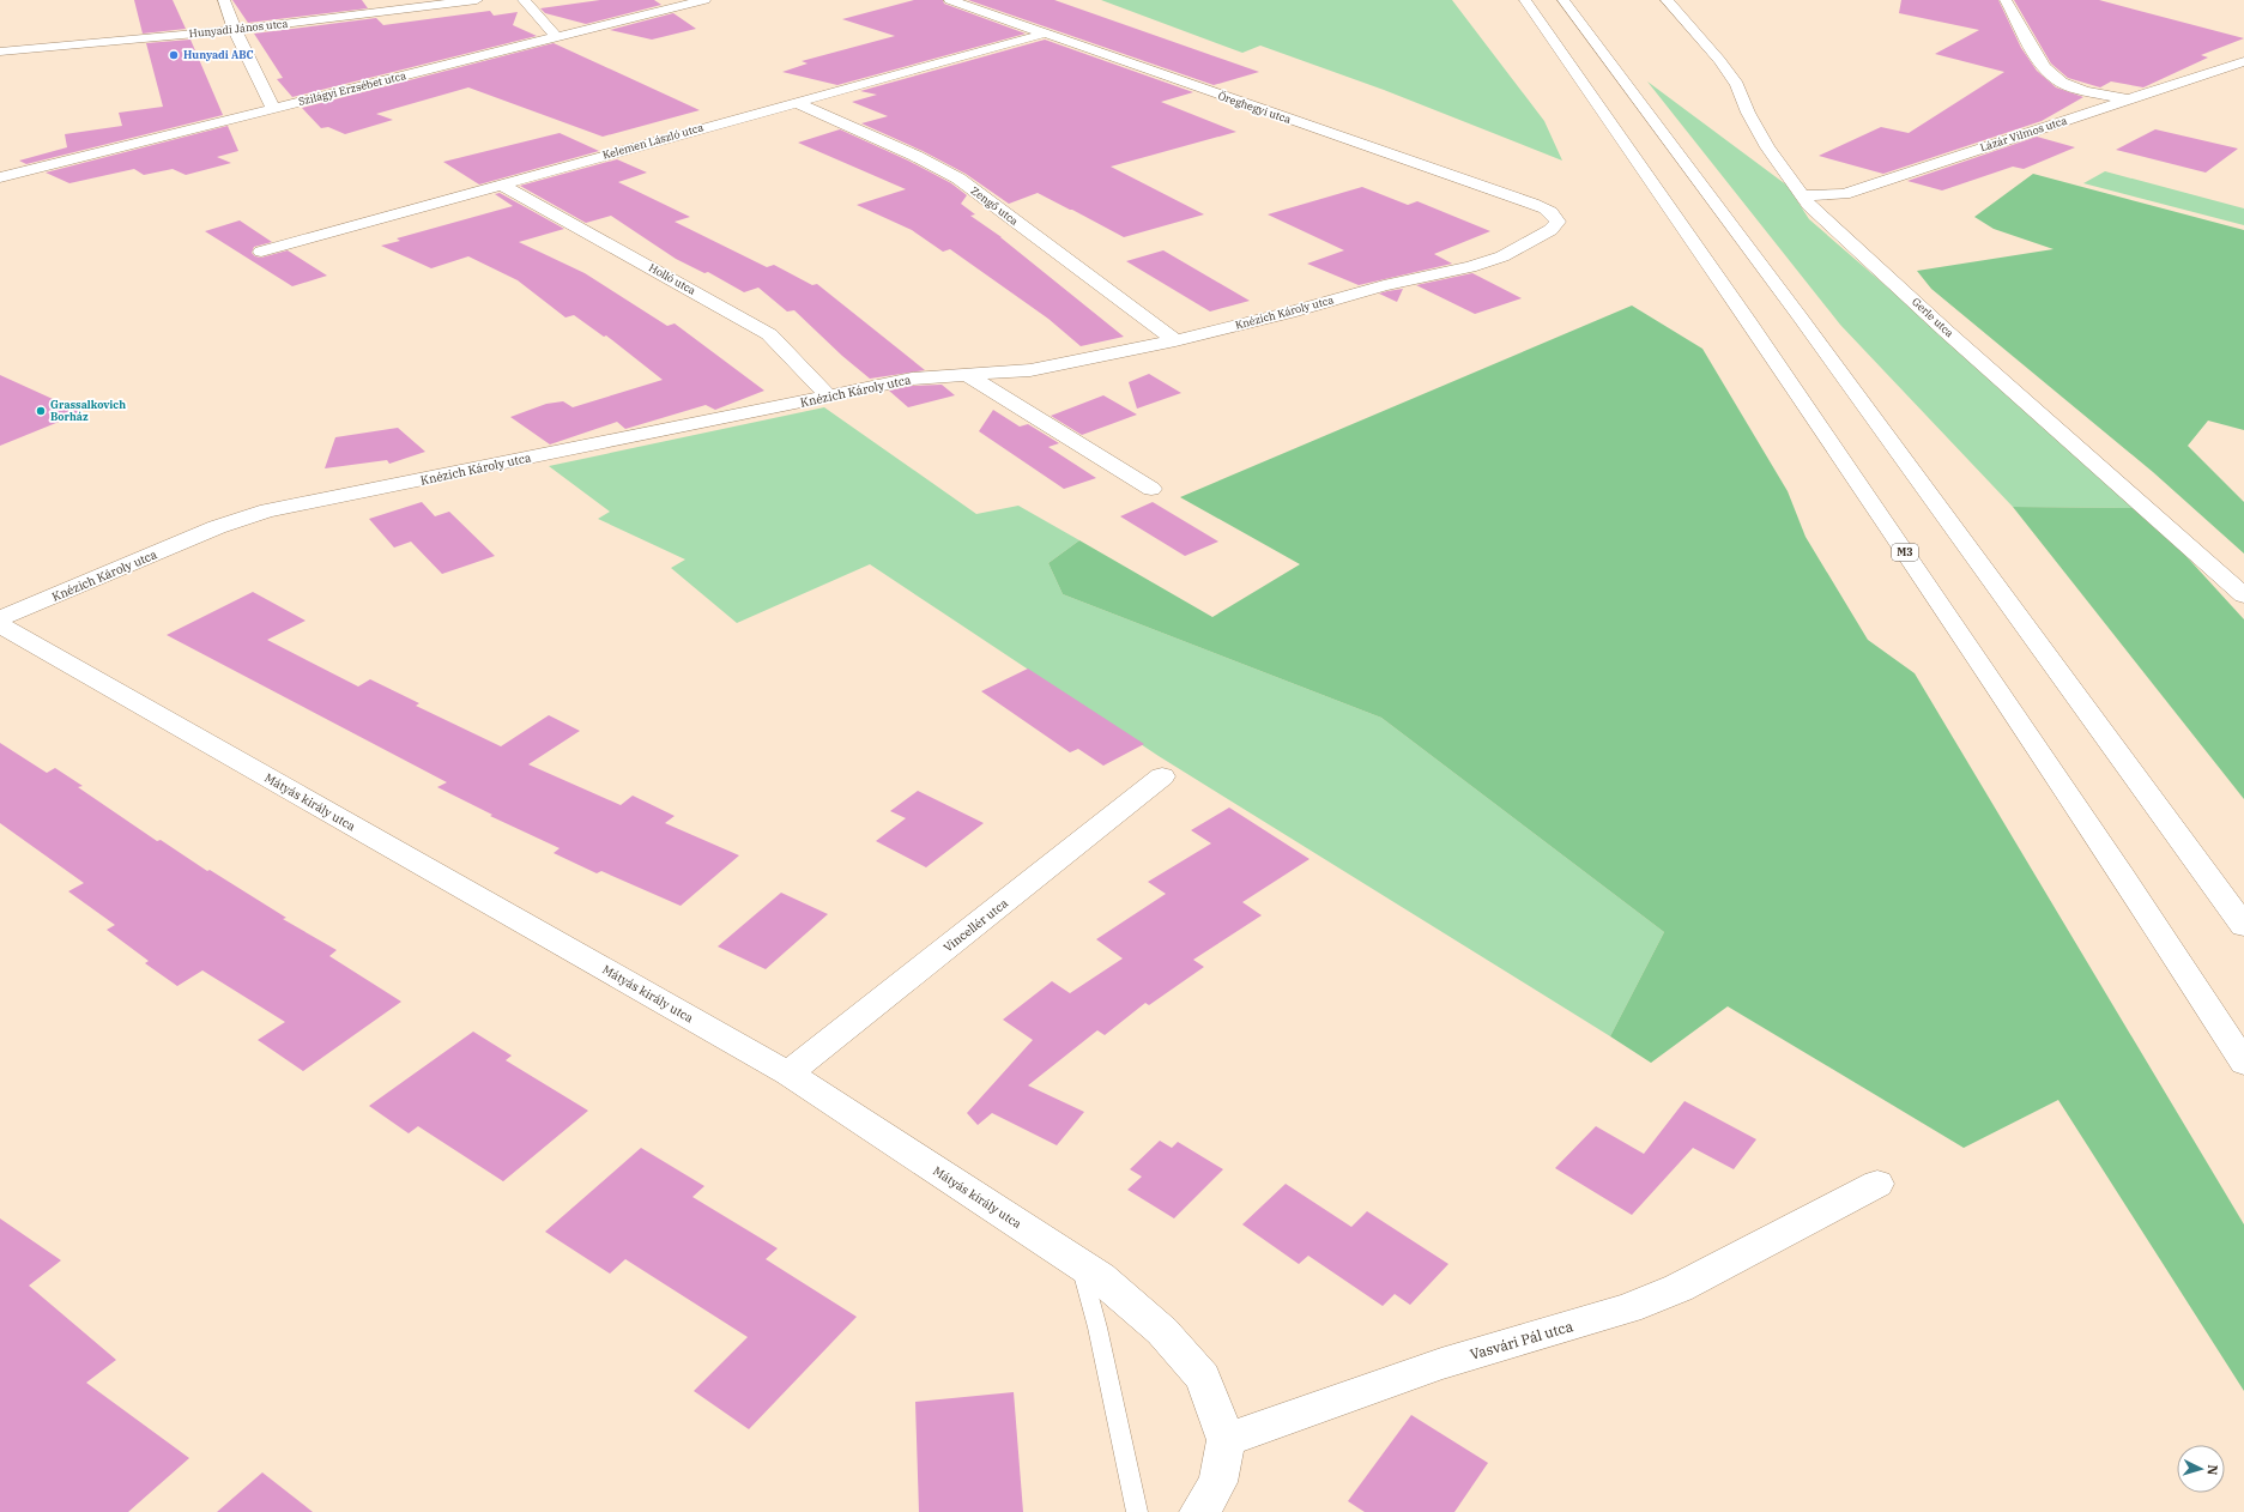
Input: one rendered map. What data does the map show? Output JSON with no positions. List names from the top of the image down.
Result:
{
  "streets": {
    "main road": [
      "Hunyadi János utca",
      "Szilágyi Erzsébet utca",
      "Öreghegyi utca",
      "Lázár Vilmos utca",
      "Kelemen László utca",
      "Zengő utca",
      "Holló utca",
      "Knézich Károly utca",
      "Gerle utca",
      "M3",
      "Mátyás király utca",
      "Vincellér utca",
      "Vasvári Pál utca"
    ]
  },
  "crossings": [
    ["Öreghegyi utca", "Kelemen László utca"],
    ["Öreghegyi utca", "Knézich Károly utca"],
    ["Lázár Vilmos utca", "Gerle utca"],
    ["Kelemen László utca", "Zengő utca"],
    ["Kelemen László utca", "Holló utca"],
    ["Zengő utca", "Knézich Károly utca"],
    ["Holló utca", "Knézich Károly utca"],
    ["Mátyás király utca", "Vincellér utca"],
    ["Mátyás király utca", "Vasvári Pál utca"]
  ],
  "places": ["Hunyadi ABC", "Grassalkovich Borház"],
  "north": "right"
}
